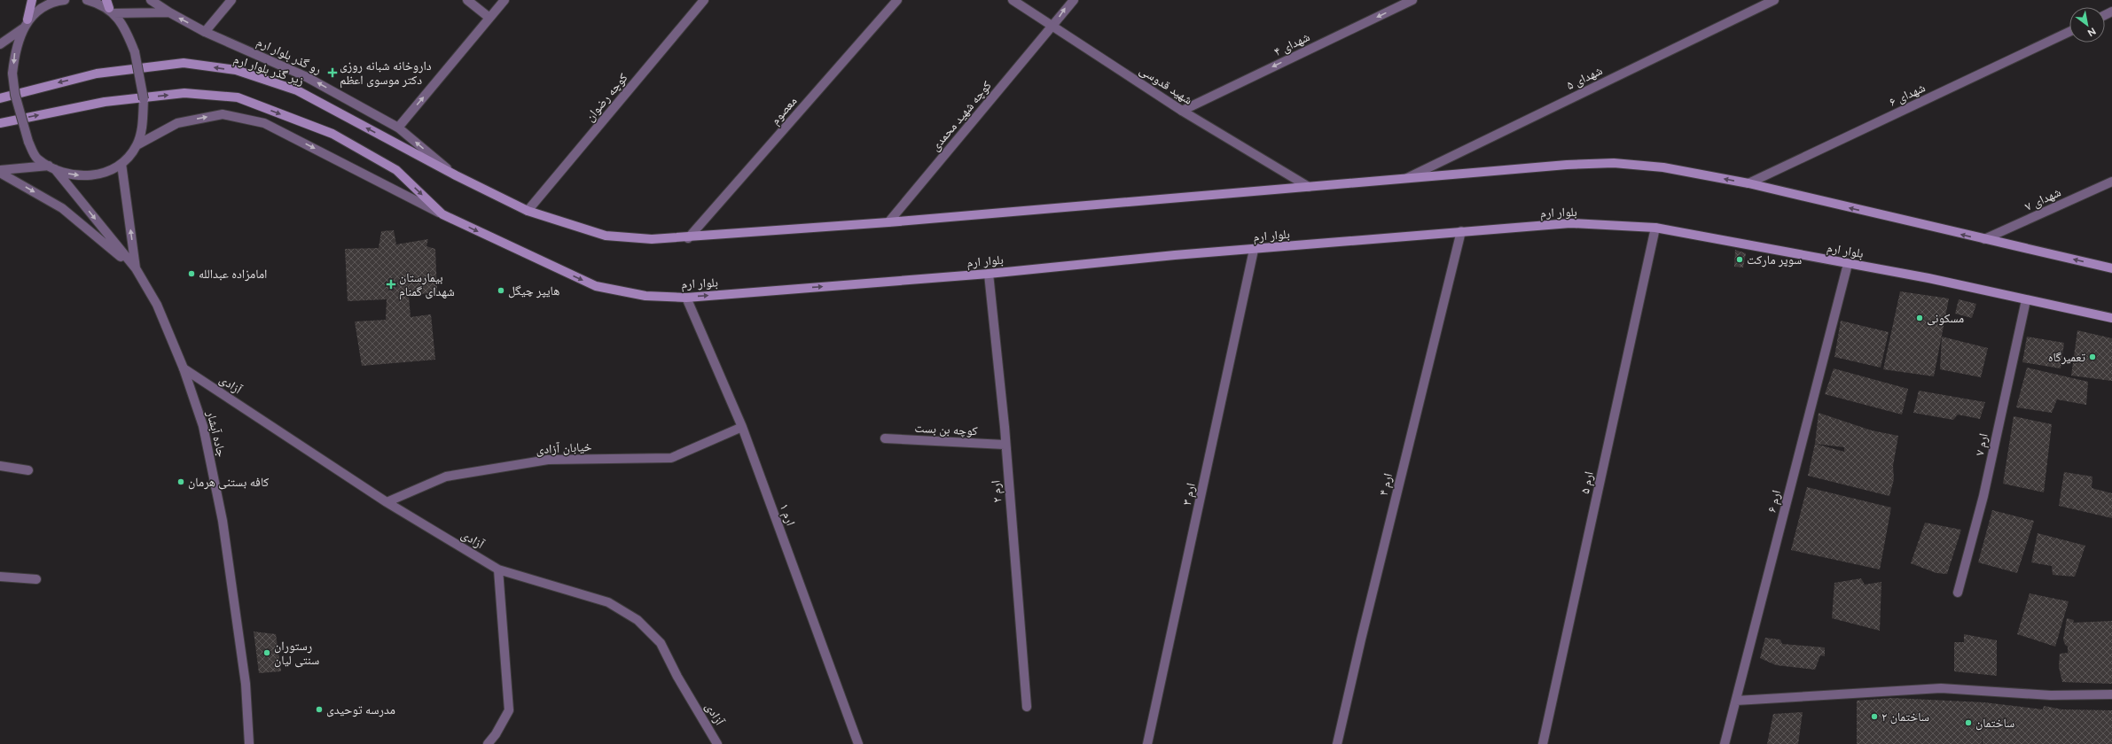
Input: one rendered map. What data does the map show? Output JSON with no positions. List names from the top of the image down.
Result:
{
  "streets": {
    "main road": ["زیر گذر بلوار ارم", "بلوار ارم"],
    "street": [
      "شهدای ۴",
      "رو گذر بلوار ارم",
      "شهدای ۵",
      "شهید قدوسی",
      "شهدای ۶",
      "کوچه رضوان",
      "معصوم",
      "کوچه شهید محمدی",
      "شهدای ۷",
      "آزادی",
      "کوچه بن بست",
      "جاده آبشار",
      "ارم ۷",
      "خیابان آزادی",
      "ارم ۵",
      "ارم ۴",
      "ارم ۲",
      "ارم ۳",
      "ارم ۶",
      "ارم ۱"
    ]
  },
  "crossings": [
    ["شهدای ۴", "شهید قدوسی"],
    ["رو گذر بلوار ارم", "زیر گذر بلوار ارم"],
    ["شهید قدوسی", "کوچه شهید محمدی"],
    ["بلوار ارم", "ارم ۷"],
    ["بلوار ارم", "ارم ۵"],
    ["بلوار ارم", "ارم ۴"],
    ["بلوار ارم", "ارم ۲"],
    ["بلوار ارم", "ارم ۳"],
    ["بلوار ارم", "ارم ۶"],
    ["بلوار ارم", "ارم ۱"],
    ["آزادی", "جاده آبشار"],
    ["آزادی", "خیابان آزادی"],
    ["کوچه بن بست", "ارم ۲"],
    ["خیابان آزادی", "ارم ۱"]
  ],
  "one_way": ["شهدای ۴", "رو گذر بلوار ارم"],
  "places": {
    "health": ["داروخانه شبانه روزی دکتر موسوی اعظم", "بیمارستان شهدای گمنام"],
    "other": [
      "سوپر مارکت",
      "امامزاده عبدالله",
      "هایپر چیگل",
      "مسکونی",
      "تعمیرگاه",
      "کافه بستنی هرمان",
      "رستوران سنتی لیان",
      "مدرسه توحیدی",
      "ساختمان ۲",
      "ساختمان"
    ]
  },
  "north": "bottom right"
}
